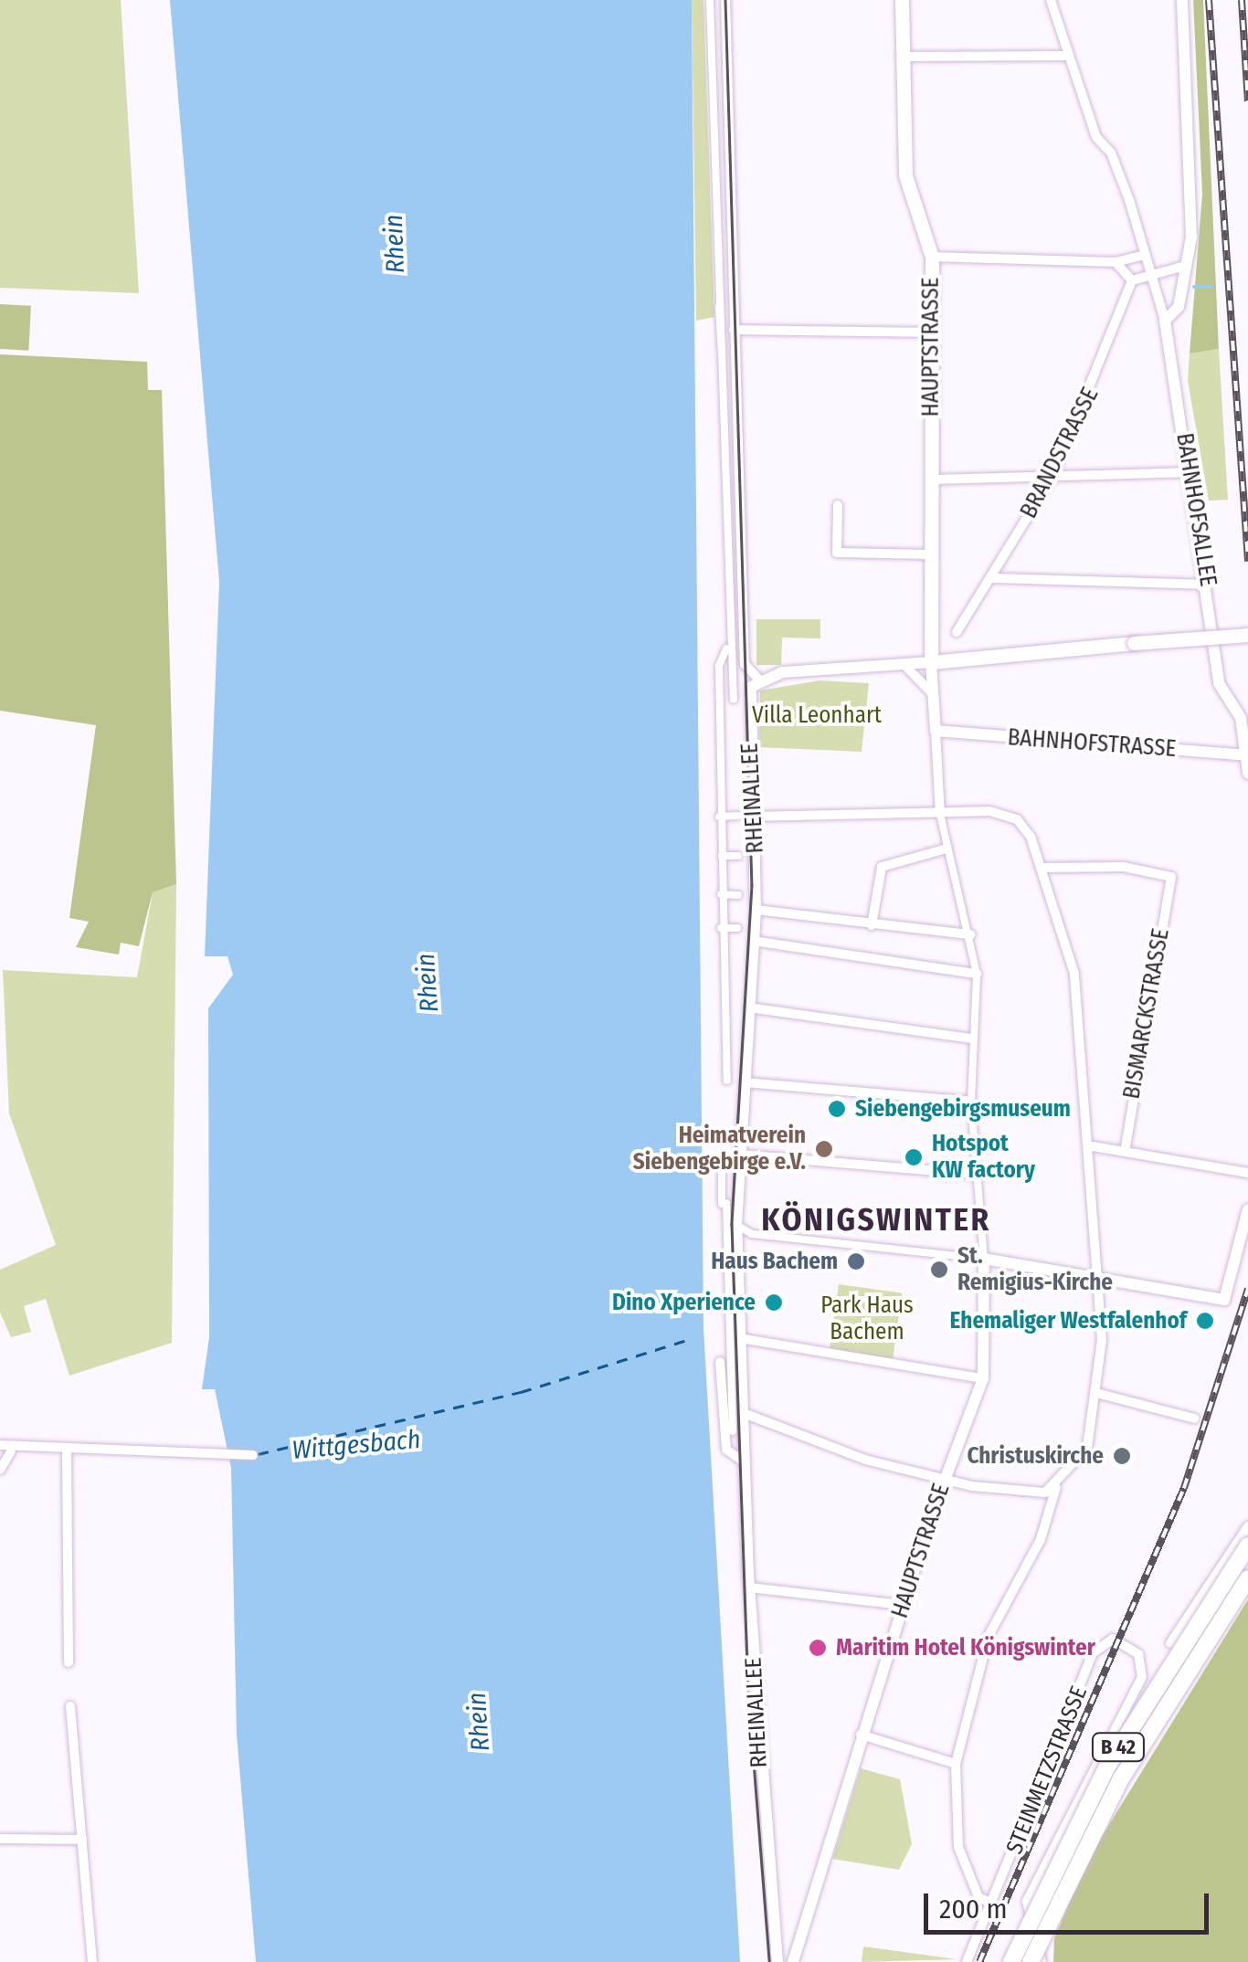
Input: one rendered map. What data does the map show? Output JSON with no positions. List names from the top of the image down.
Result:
{
  "streets": {
    "highway": ["B 42"],
    "main road": ["HAUPTSTRASSE"],
    "street": [
      "BRANDSTRASSE",
      "BAHNHOFSALLEE",
      "BAHNHOFSTRASSE",
      "RHEINALLEE",
      "BISMARCKSTRASSE",
      "STEINMETZSTRASSE"
    ]
  },
  "crossings": [
    ["HAUPTSTRASSE", "BAHNHOFSTRASSE"],
    ["BAHNHOFSALLEE", "BAHNHOFSTRASSE"]
  ],
  "districts": ["KÖNIGSWINTER"],
  "water": ["Rhein", "Wittgesbach"],
  "parks": ["Villa Leonhart", "Park Haus Bachem"],
  "places": [
    "Siebengebirgsmuseum",
    "Heimatverein Siebengebirge e.V.",
    "Hotspot KW factory",
    "Haus Bachem",
    "St. Remigius-Kirche",
    "Dino Xperience",
    "Ehemaliger Westfalenhof",
    "Christuskirche",
    "Maritim Hotel Königswinter"
  ],
  "scale_bar": "200 m"
}
